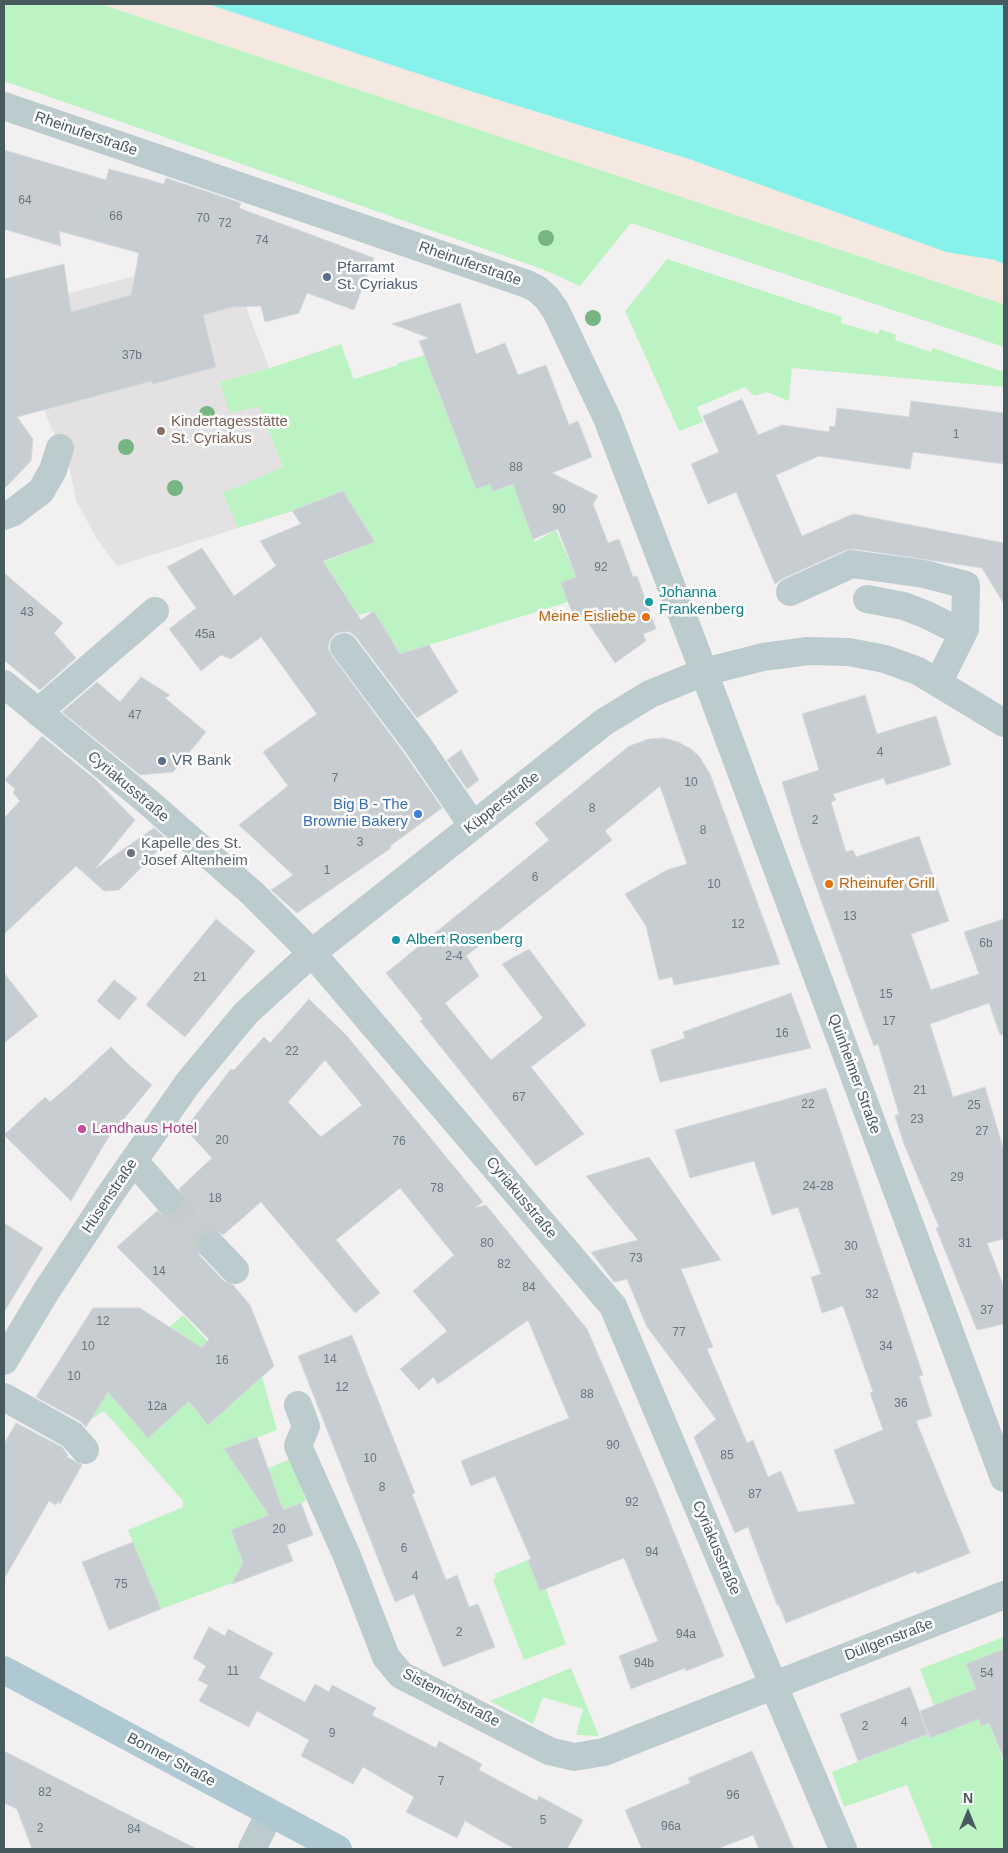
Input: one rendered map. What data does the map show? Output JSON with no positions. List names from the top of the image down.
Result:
{
  "streets": {
    "main road": ["Bonner Straße"],
    "street": [
      "Rheinuferstraße",
      "Cyriakusstraße",
      "Küpperstraße",
      "Quinheimer Straße",
      "Hüsenstraße",
      "Düllgenstraße",
      "Sistemichstraße"
    ]
  },
  "crossings": [
    ["Rheinuferstraße", "Küpperstraße"],
    ["Rheinuferstraße", "Quinheimer Straße"],
    ["Cyriakusstraße", "Küpperstraße"],
    ["Cyriakusstraße", "Hüsenstraße"],
    ["Cyriakusstraße", "Düllgenstraße"],
    ["Cyriakusstraße", "Sistemichstraße"],
    ["Küpperstraße", "Quinheimer Straße"],
    ["Küpperstraße", "Hüsenstraße"],
    ["Düllgenstraße", "Sistemichstraße"]
  ],
  "places": [
    "Pfarramt St. Cyriakus",
    "Kindertagesstätte St. Cyriakus",
    "Johanna Frankenberg",
    "Meine Eisliebe",
    "VR Bank",
    "Big B - The Brownie Bakery",
    "Kapelle des St. Josef Altenheim",
    "Rheinufer Grill",
    "Albert Rosenberg",
    "Landhaus Hotel"
  ],
  "house_numbers": [
    "64",
    "66",
    "70",
    "72",
    "74",
    "37b",
    "1",
    "88",
    "90",
    "92",
    "43",
    "45a",
    "47",
    "4",
    "7",
    "10",
    "8",
    "2",
    "8",
    "3",
    "1",
    "6",
    "10",
    "13",
    "12",
    "6b",
    "2-4",
    "21",
    "15",
    "17",
    "16",
    "22",
    "21",
    "67",
    "22",
    "25",
    "23",
    "27",
    "20",
    "76",
    "29",
    "24-28",
    "78",
    "18",
    "80",
    "31",
    "30",
    "73",
    "82",
    "14",
    "84",
    "32",
    "37",
    "12",
    "77",
    "10",
    "34",
    "14",
    "16",
    "10",
    "12",
    "88",
    "36",
    "12a",
    "90",
    "85",
    "10",
    "8",
    "87",
    "92",
    "20",
    "6",
    "94",
    "4",
    "75",
    "2",
    "94a",
    "94b",
    "11",
    "54",
    "4",
    "2",
    "9",
    "7",
    "82",
    "96",
    "5",
    "96a",
    "2",
    "84"
  ],
  "north": "top"
}
